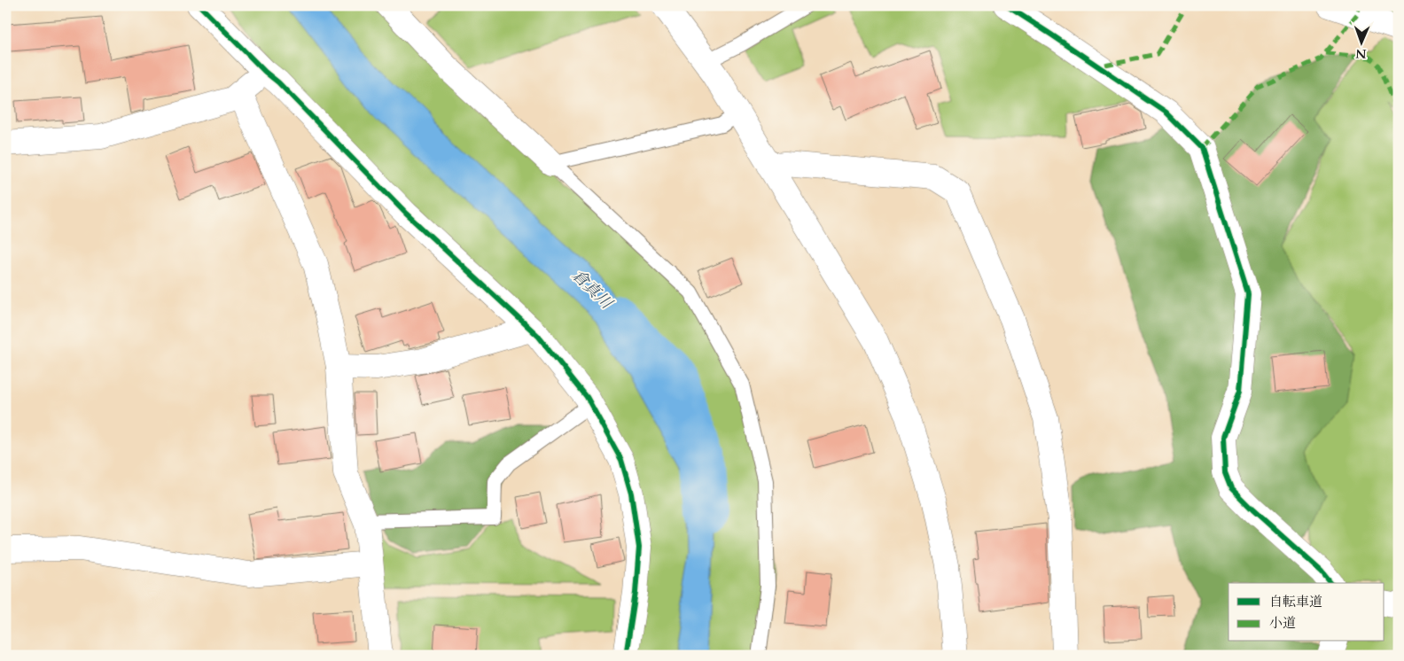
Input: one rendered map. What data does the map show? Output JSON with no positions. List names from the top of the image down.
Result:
{
  "water": ["倉真川"],
  "legend": ["自転車道", "小道"],
  "north": "bottom"
}
